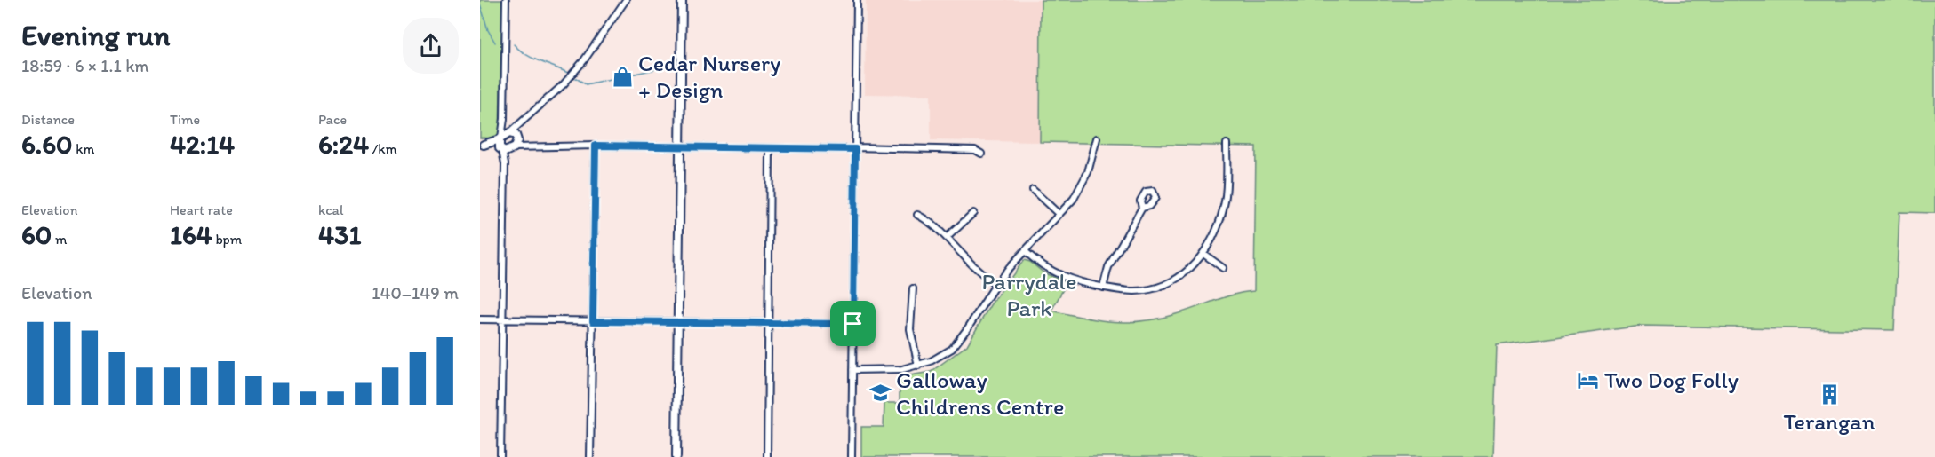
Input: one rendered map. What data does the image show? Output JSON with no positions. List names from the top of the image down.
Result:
{
  "parks": ["Parrydale Park"],
  "places": {
    "shop": ["Cedar Nursery + Design"],
    "hotel": ["Two Dog Folly"],
    "school or university": ["Galloway Childrens Centre"],
    "building": ["Terangan"]
  },
  "page": {
    "heading": ["Evening run", "18:59 · 6 × 1.1 km"],
    "stats": [
      ["Distance", "6.60 km"],
      ["Time", "42:14"],
      ["Pace", "6:24 /km"],
      ["Elevation", "60 m"],
      ["Heart rate", "164 bpm"],
      ["kcal", "431"]
    ],
    "chart": ["Elevation", "140–149 m"]
  }
}
